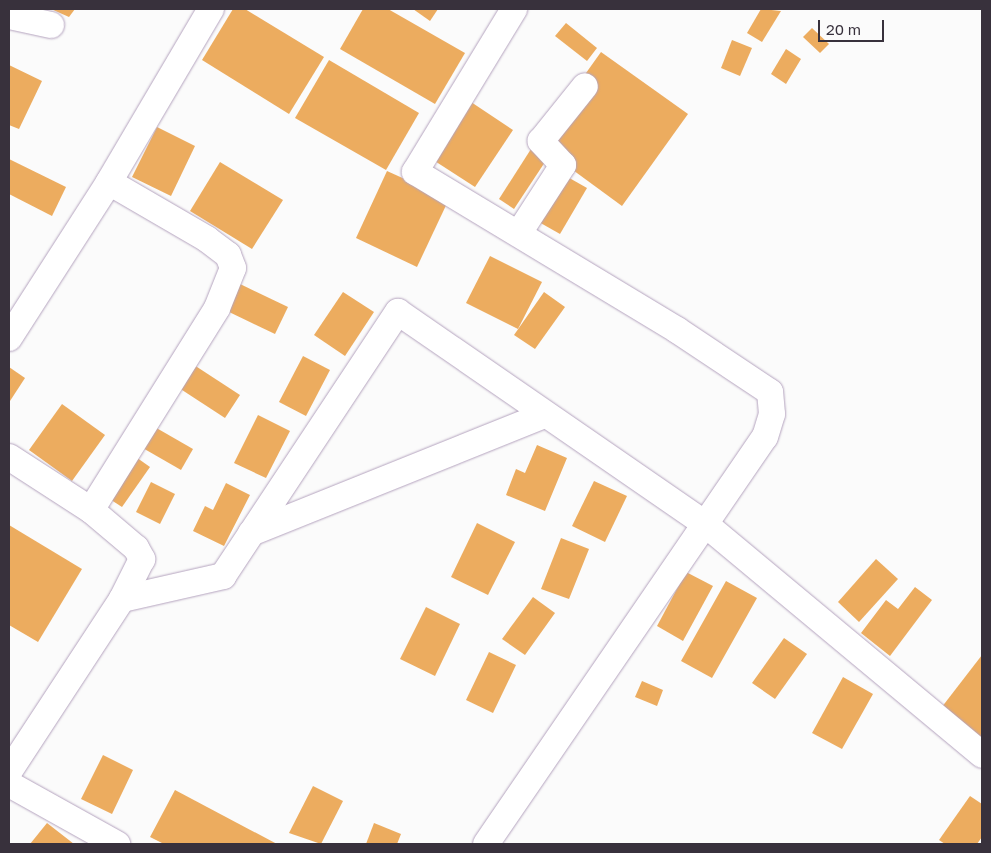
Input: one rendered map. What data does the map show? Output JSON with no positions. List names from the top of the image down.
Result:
{
  "scale_bar": "20 m"
}
